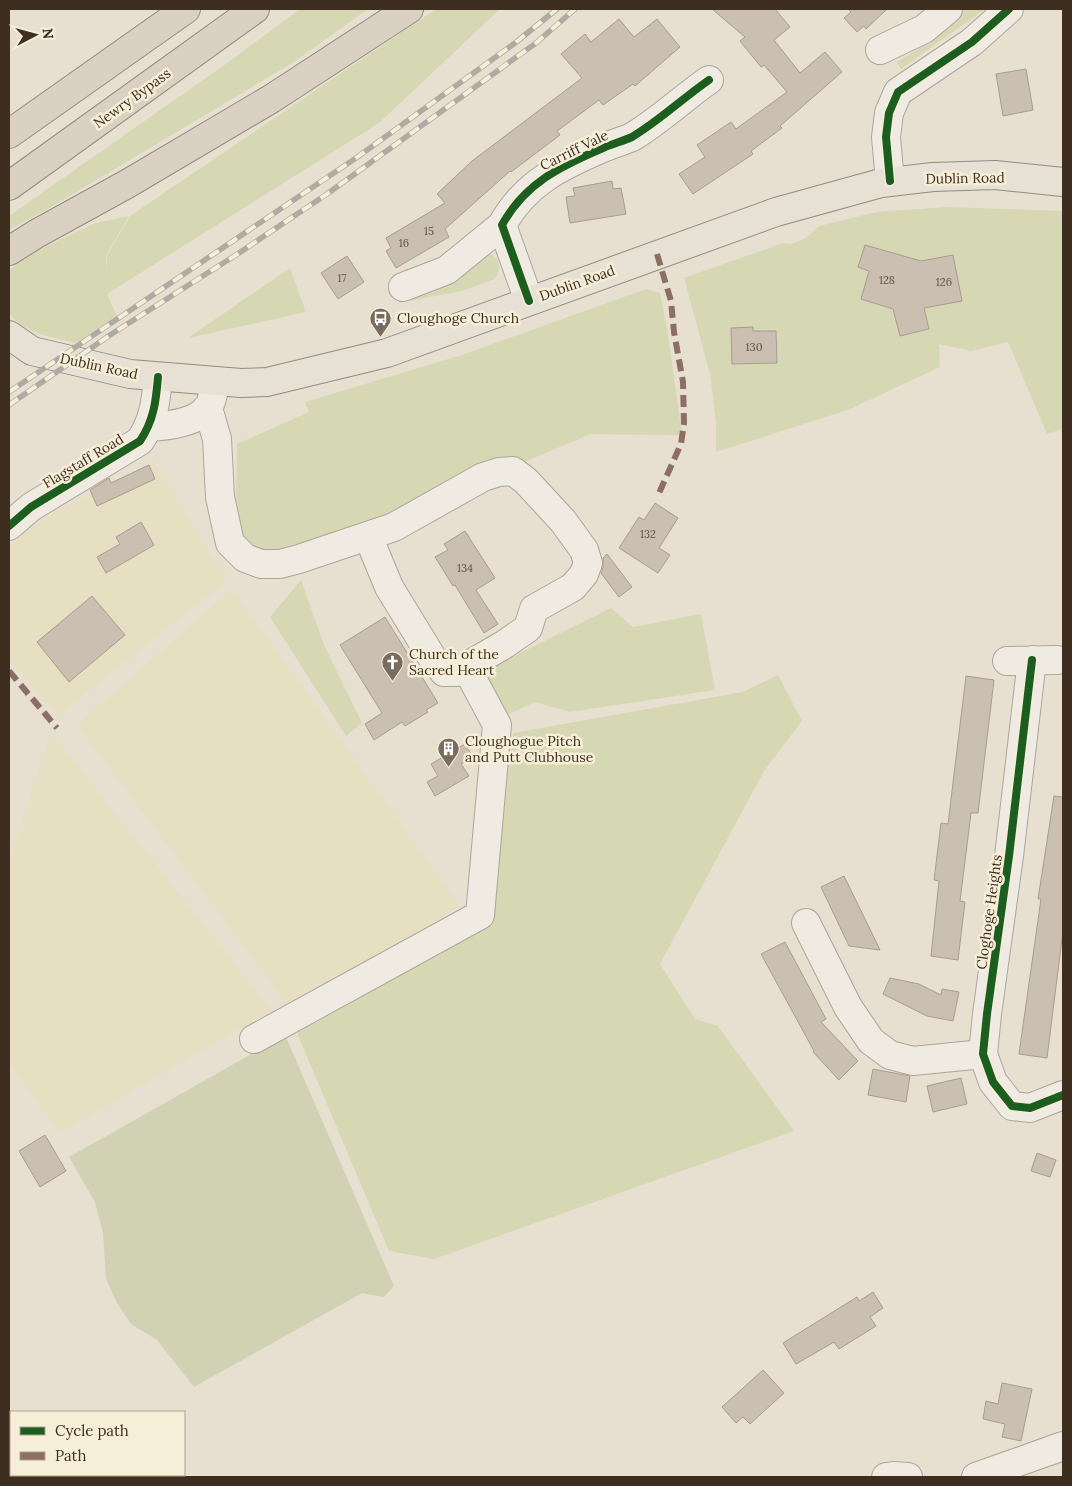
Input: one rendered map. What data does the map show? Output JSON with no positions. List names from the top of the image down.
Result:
{
  "streets": {
    "highway": ["Newry Bypass"],
    "main road": ["Dublin Road"],
    "street": ["Carriff Vale", "Flagstaff Road", "Cloghoge Heights"]
  },
  "crossings": [
    ["Dublin Road", "Flagstaff Road"]
  ],
  "places": {
    "bus stop": ["Cloughoge Church"],
    "church": ["Church of the Sacred Heart"],
    "building": ["Cloughogue Pitch and Putt Clubhouse"]
  },
  "house_numbers": [
    "15",
    "16",
    "17",
    "128",
    "126",
    "130",
    "132",
    "134"
  ],
  "legend": ["Cycle path", "Path"],
  "north": "right"
}
